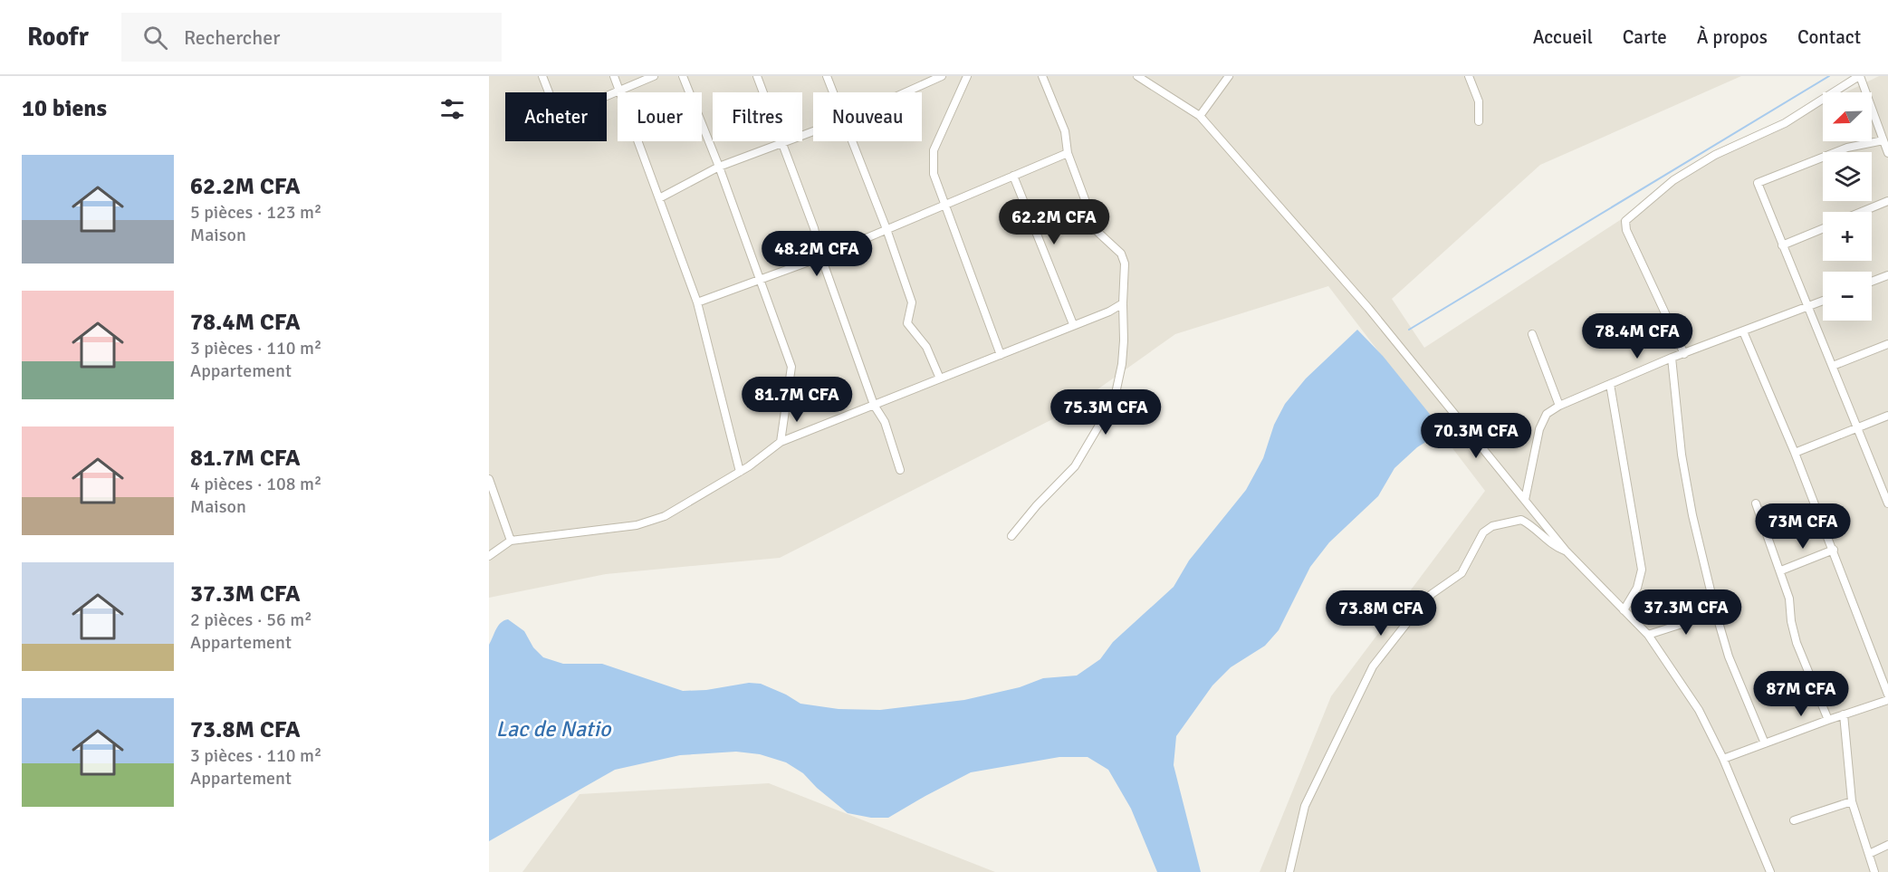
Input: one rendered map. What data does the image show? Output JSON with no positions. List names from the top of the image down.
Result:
{
  "water": ["Lac de Natio"],
  "north": "bottom left",
  "page": {
    "header": "Roofr",
    "search": "Rechercher",
    "nav": [
      "Accueil",
      "Carte",
      "À propos",
      "Contact"
    ],
    "heading": "10 biens",
    "map_buttons": ["+", "−"],
    "chip": [
      "Acheter",
      "Louer",
      "Filtres",
      "Nouveau"
    ],
    "list": [
      {
        "name": "62.2M CFA",
        "note": "5 pièces · 123 m² · Maison"
      },
      {
        "name": "78.4M CFA",
        "note": "3 pièces · 110 m² · Appartement"
      },
      {
        "name": "81.7M CFA",
        "note": "4 pièces · 108 m² · Maison"
      },
      {
        "name": "37.3M CFA",
        "note": "2 pièces · 56 m² · Appartement"
      },
      {
        "name": "73.8M CFA",
        "note": "3 pièces · 110 m² · Appartement"
      }
    ],
    "price": [
      "62.2M CFA",
      "48.2M CFA",
      "78.4M CFA",
      "81.7M CFA",
      "75.3M CFA",
      "70.3M CFA",
      "73M CFA",
      "37.3M CFA",
      "73.8M CFA",
      "87M CFA"
    ]
  }
}
